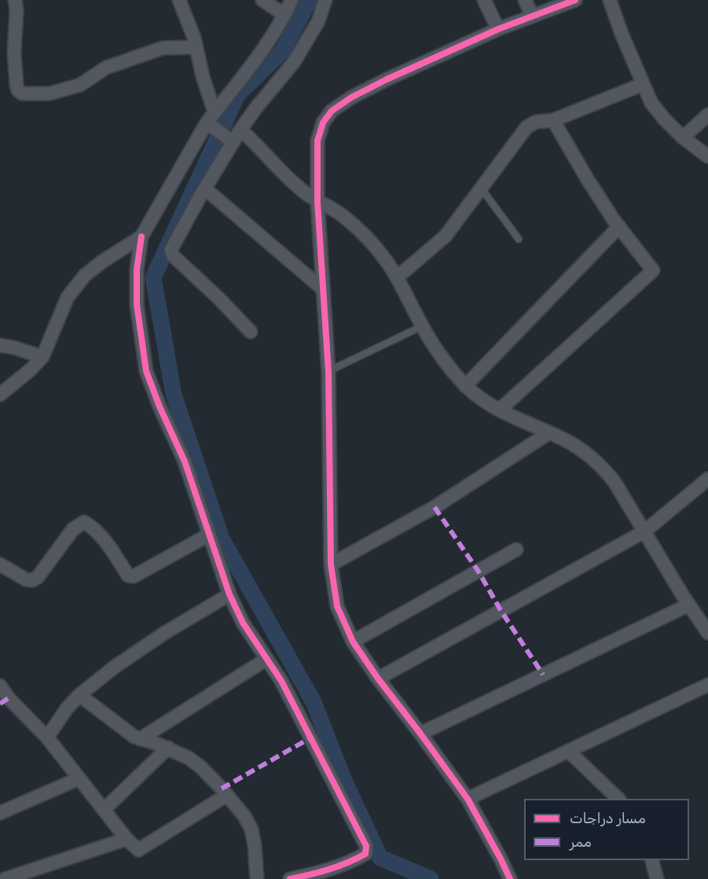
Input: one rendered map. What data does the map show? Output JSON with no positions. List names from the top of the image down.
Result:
{
  "legend": ["مسار دراجات", "ممر"]
}
